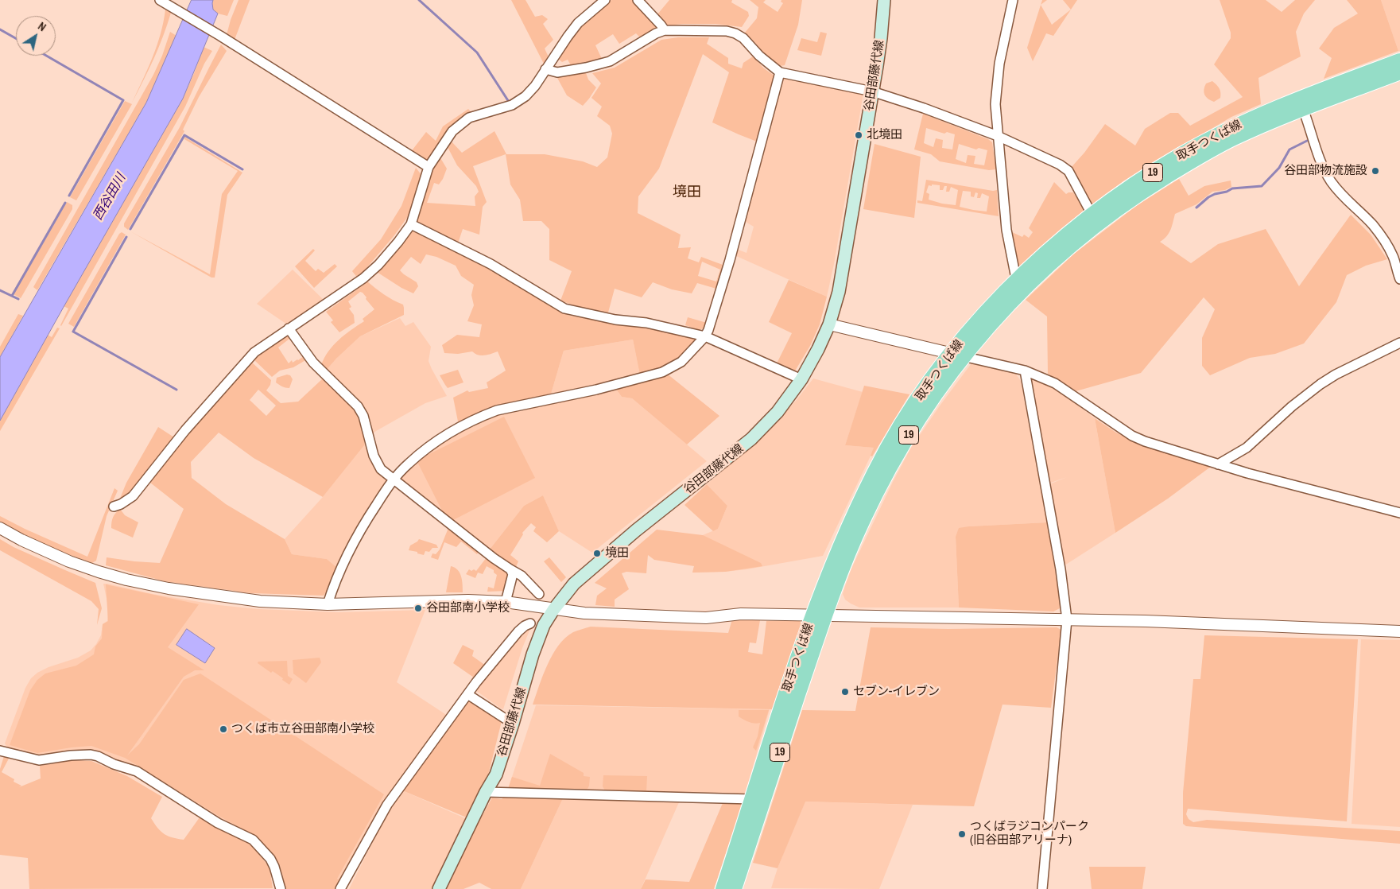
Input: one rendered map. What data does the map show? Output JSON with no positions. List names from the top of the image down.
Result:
{
  "streets": {
    "main road": ["谷田部藤代線", "取手つくば線", "19"]
  },
  "districts": ["境田"],
  "water": ["西谷田川"],
  "places": [
    "北境田",
    "谷田部物流施設",
    "境田",
    "谷田部南小学校",
    "セブン-イレブン",
    "つくば市立谷田部南小学校",
    "つくばラジコンパーク (旧谷田部アリーナ)"
  ],
  "north": "top right"
}
